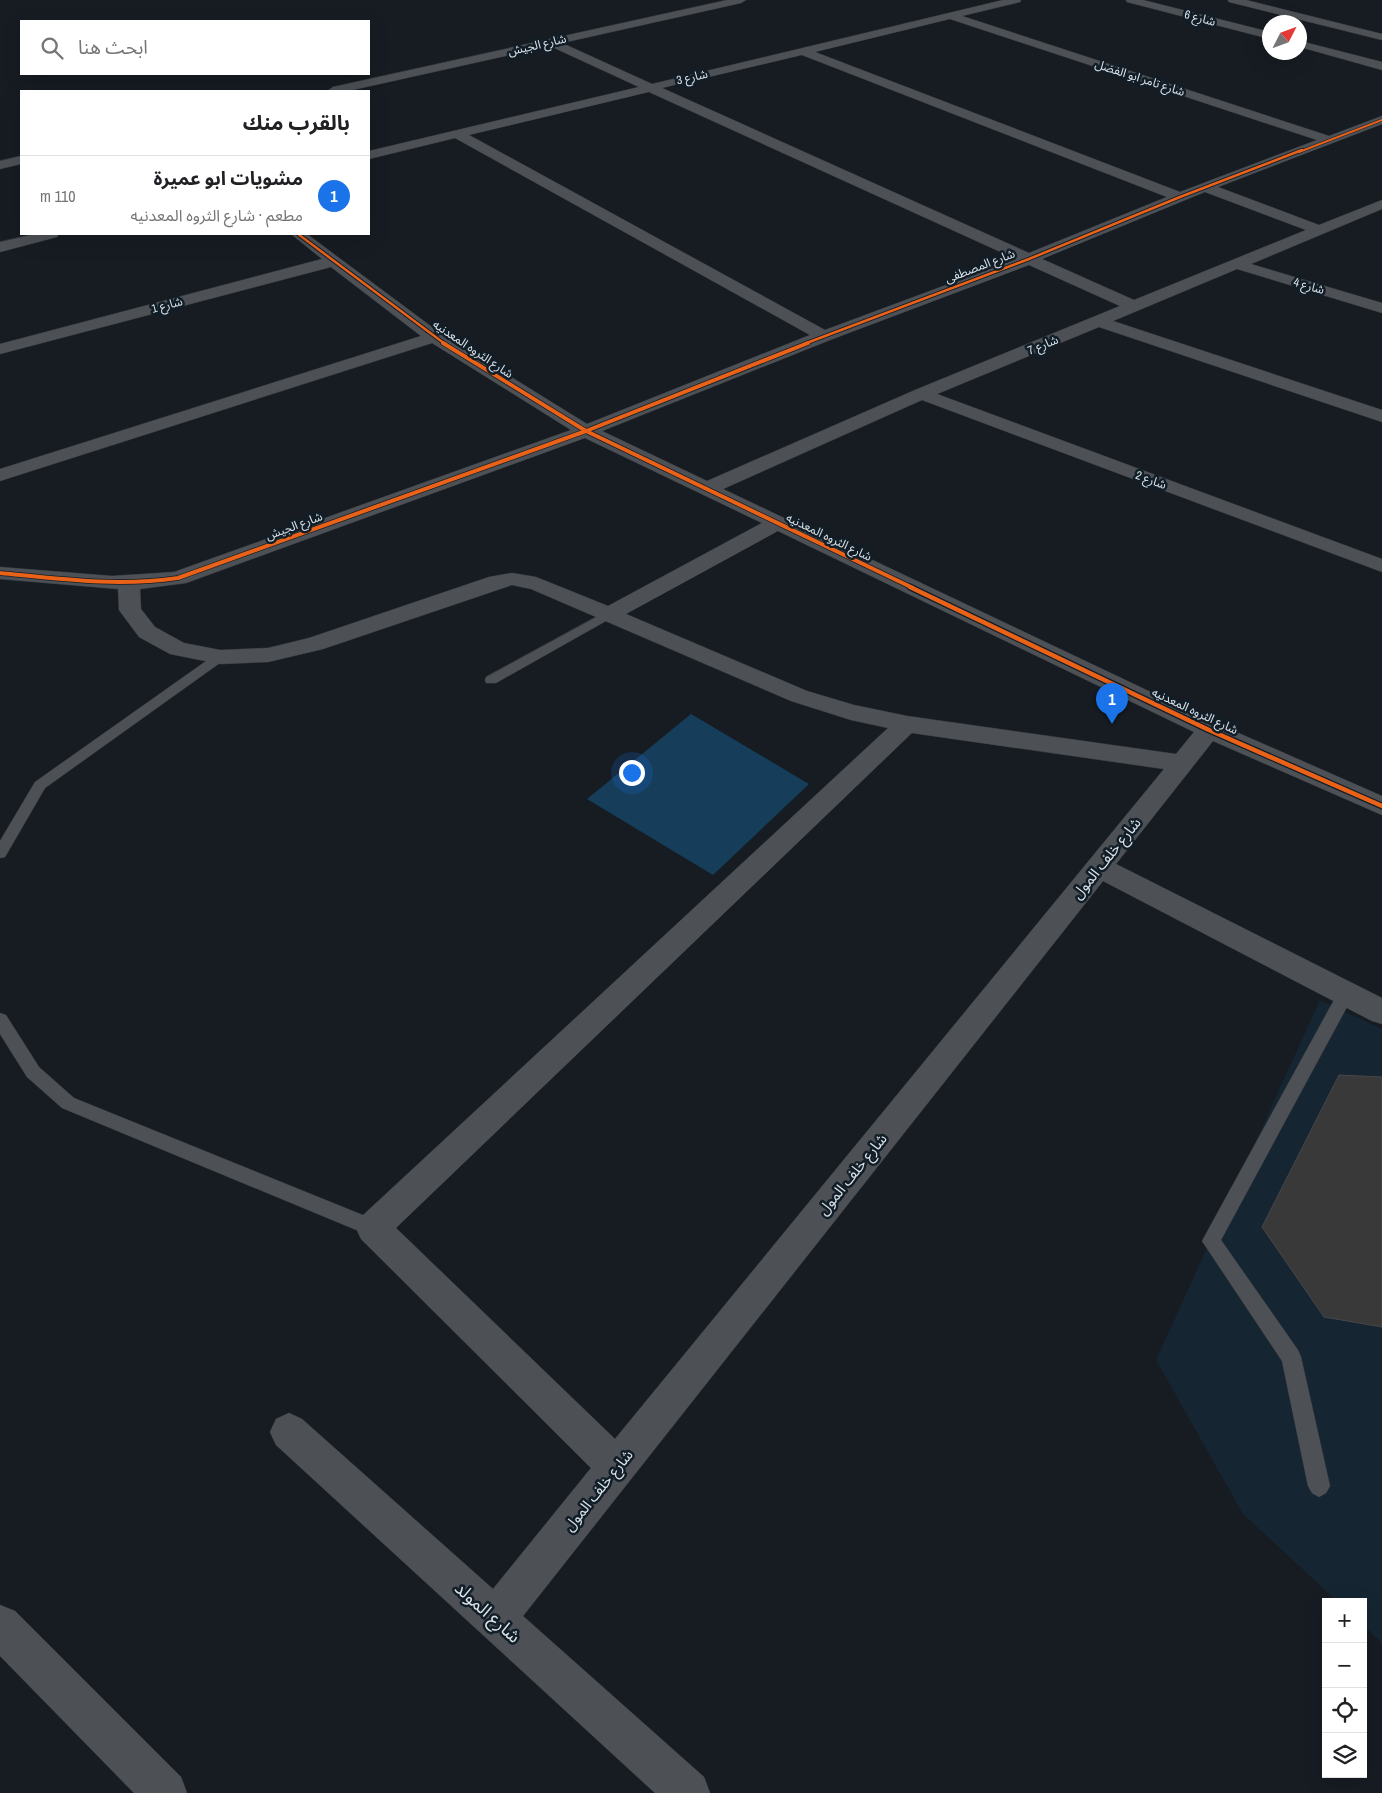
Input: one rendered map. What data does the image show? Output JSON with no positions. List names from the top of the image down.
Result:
{
  "streets": {
    "street": [
      "شارع 6",
      "شارع الجيش",
      "شارع 3",
      "شارع تامر ابو الفضل",
      "شارع المصطفى",
      "شارع 4",
      "شارع 1",
      "شارع 7",
      "شارع الثروه المعدنيه",
      "شارع 2",
      "شارع خلف المول",
      "شارع المولد"
    ]
  },
  "crossings": [
    ["شارع الجيش", "شارع المصطفى"],
    ["شارع الجيش", "شارع الثروه المعدنيه"],
    ["شارع 3", "شارع تامر ابو الفضل"],
    ["شارع تامر ابو الفضل", "شارع المصطفى"],
    ["شارع المصطفى", "شارع الثروه المعدنيه"],
    ["شارع 4", "شارع 7"],
    ["شارع 1", "شارع الثروه المعدنيه"],
    ["شارع 7", "شارع الثروه المعدنيه"],
    ["شارع 7", "شارع 2"],
    ["شارع الثروه المعدنيه", "شارع خلف المول"],
    ["شارع خلف المول", "شارع المولد"]
  ],
  "north": "top right",
  "page": {
    "search": "ابحث هنا",
    "heading": "بالقرب منك",
    "list": [
      {
        "mark": "1",
        "name": "مشويات ابو عميرة",
        "note": "مطعم · شارع الثروه المعدنيه",
        "value": "110 m"
      }
    ],
    "pins": "1",
    "map_buttons": ["+", "−"]
  }
}
